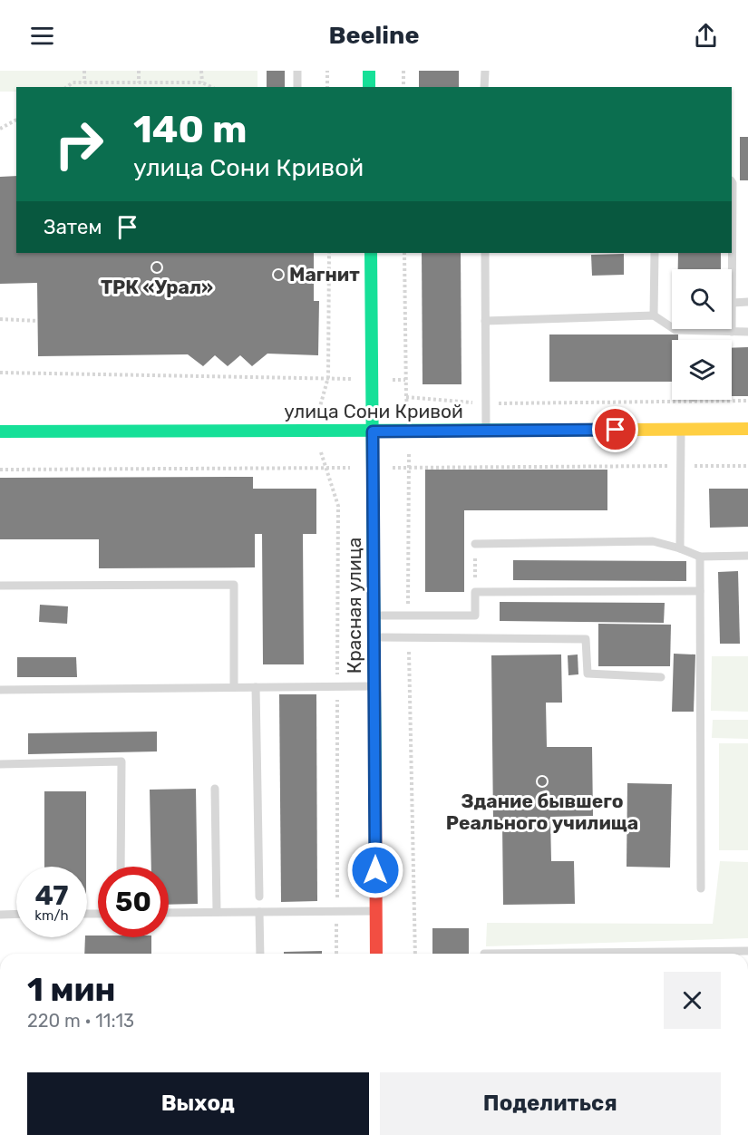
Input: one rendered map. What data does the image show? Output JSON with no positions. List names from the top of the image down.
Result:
{
  "streets": {
    "main road": ["улица Сони Кривой", "Красная улица"]
  },
  "crossings": [
    ["улица Сони Кривой", "Красная улица"]
  ],
  "places": ["ТРК «Урал»", "Магнит", "Здание бывшего Реального училища"],
  "page": {
    "header": "Beeline",
    "turn": ["140 m", "улица Сони Кривой"],
    "then": "Затем",
    "speed": "47 km/h",
    "limit": "50",
    "heading": ["1 мин", "220 m · 11:13"],
    "buttons": ["Выход", "Поделиться"]
  }
}
